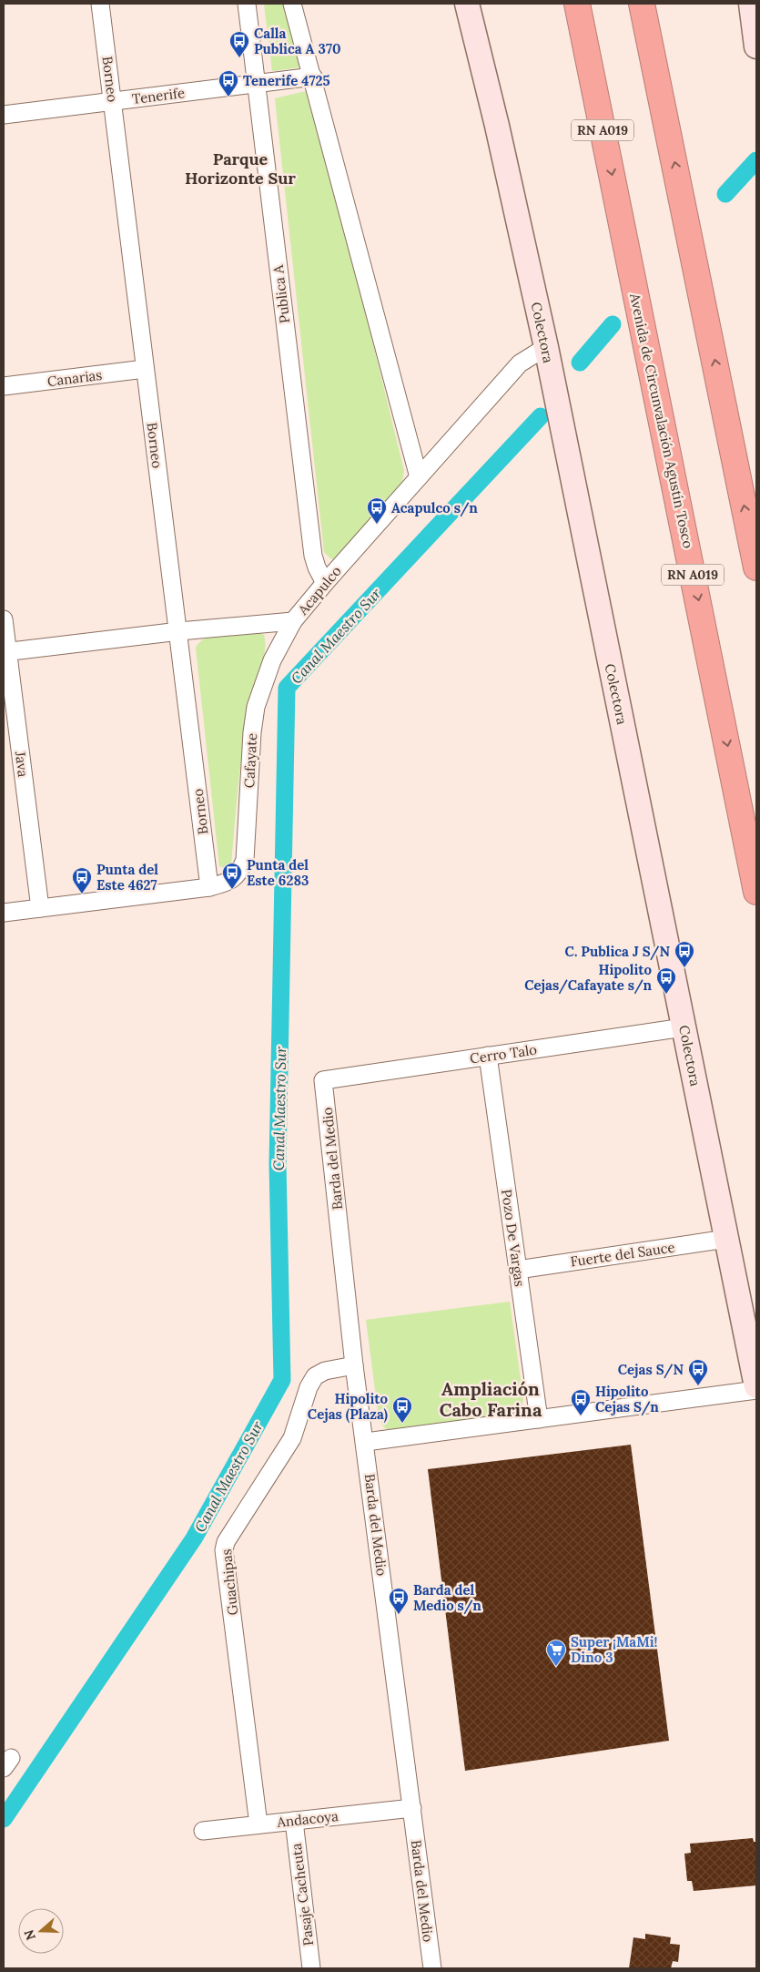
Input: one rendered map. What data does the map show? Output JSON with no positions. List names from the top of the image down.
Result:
{
  "streets": {
    "highway": ["RN A019", "Avenida de Circunvalación Agustín Tosco"],
    "street": [
      "Borneo",
      "Tenerife",
      "Publica A",
      "Colectora",
      "Canarias",
      "Acapulco",
      "Cafayate",
      "Java",
      "Cerro Talo",
      "Barda del Medio",
      "Pozo De Vargas",
      "Fuerte del Sauce",
      "Guachipas",
      "Andacoya",
      "Pasaje Cacheuta"
    ]
  },
  "crossings": [
    ["Borneo", "Tenerife"],
    ["Borneo", "Canarias"],
    ["Borneo", "Acapulco"],
    ["Borneo", "Cafayate"],
    ["Tenerife", "Publica A"],
    ["Publica A", "Acapulco"],
    ["Colectora", "Acapulco"],
    ["Colectora", "Cerro Talo"],
    ["Colectora", "Fuerte del Sauce"],
    ["Acapulco", "Cafayate"],
    ["Acapulco", "Java"],
    ["Cafayate", "Java"],
    ["Cerro Talo", "Barda del Medio"],
    ["Cerro Talo", "Pozo De Vargas"],
    ["Barda del Medio", "Guachipas"],
    ["Barda del Medio", "Andacoya"],
    ["Pozo De Vargas", "Fuerte del Sauce"],
    ["Guachipas", "Andacoya"],
    ["Andacoya", "Pasaje Cacheuta"]
  ],
  "districts": ["Parque Horizonte Sur", "Ampliación Cabo Farina"],
  "water": ["Canal Maestro Sur"],
  "places": {
    "bus stop": [
      "Calla Publica A 370",
      "Tenerife 4725",
      "Acapulco s/n",
      "Punta del Este 6283",
      "Punta del Este 4627",
      "C. Publica J S/N",
      "Hipolito Cejas/Cafayate s/n",
      "Cejas S/N",
      "Hipolito Cejas S/n",
      "Hipolito Cejas (Plaza)",
      "Barda del Medio s/n"
    ],
    "supermarket": ["Super ¡MaMi! Dino 3"]
  },
  "north": "left"
}
